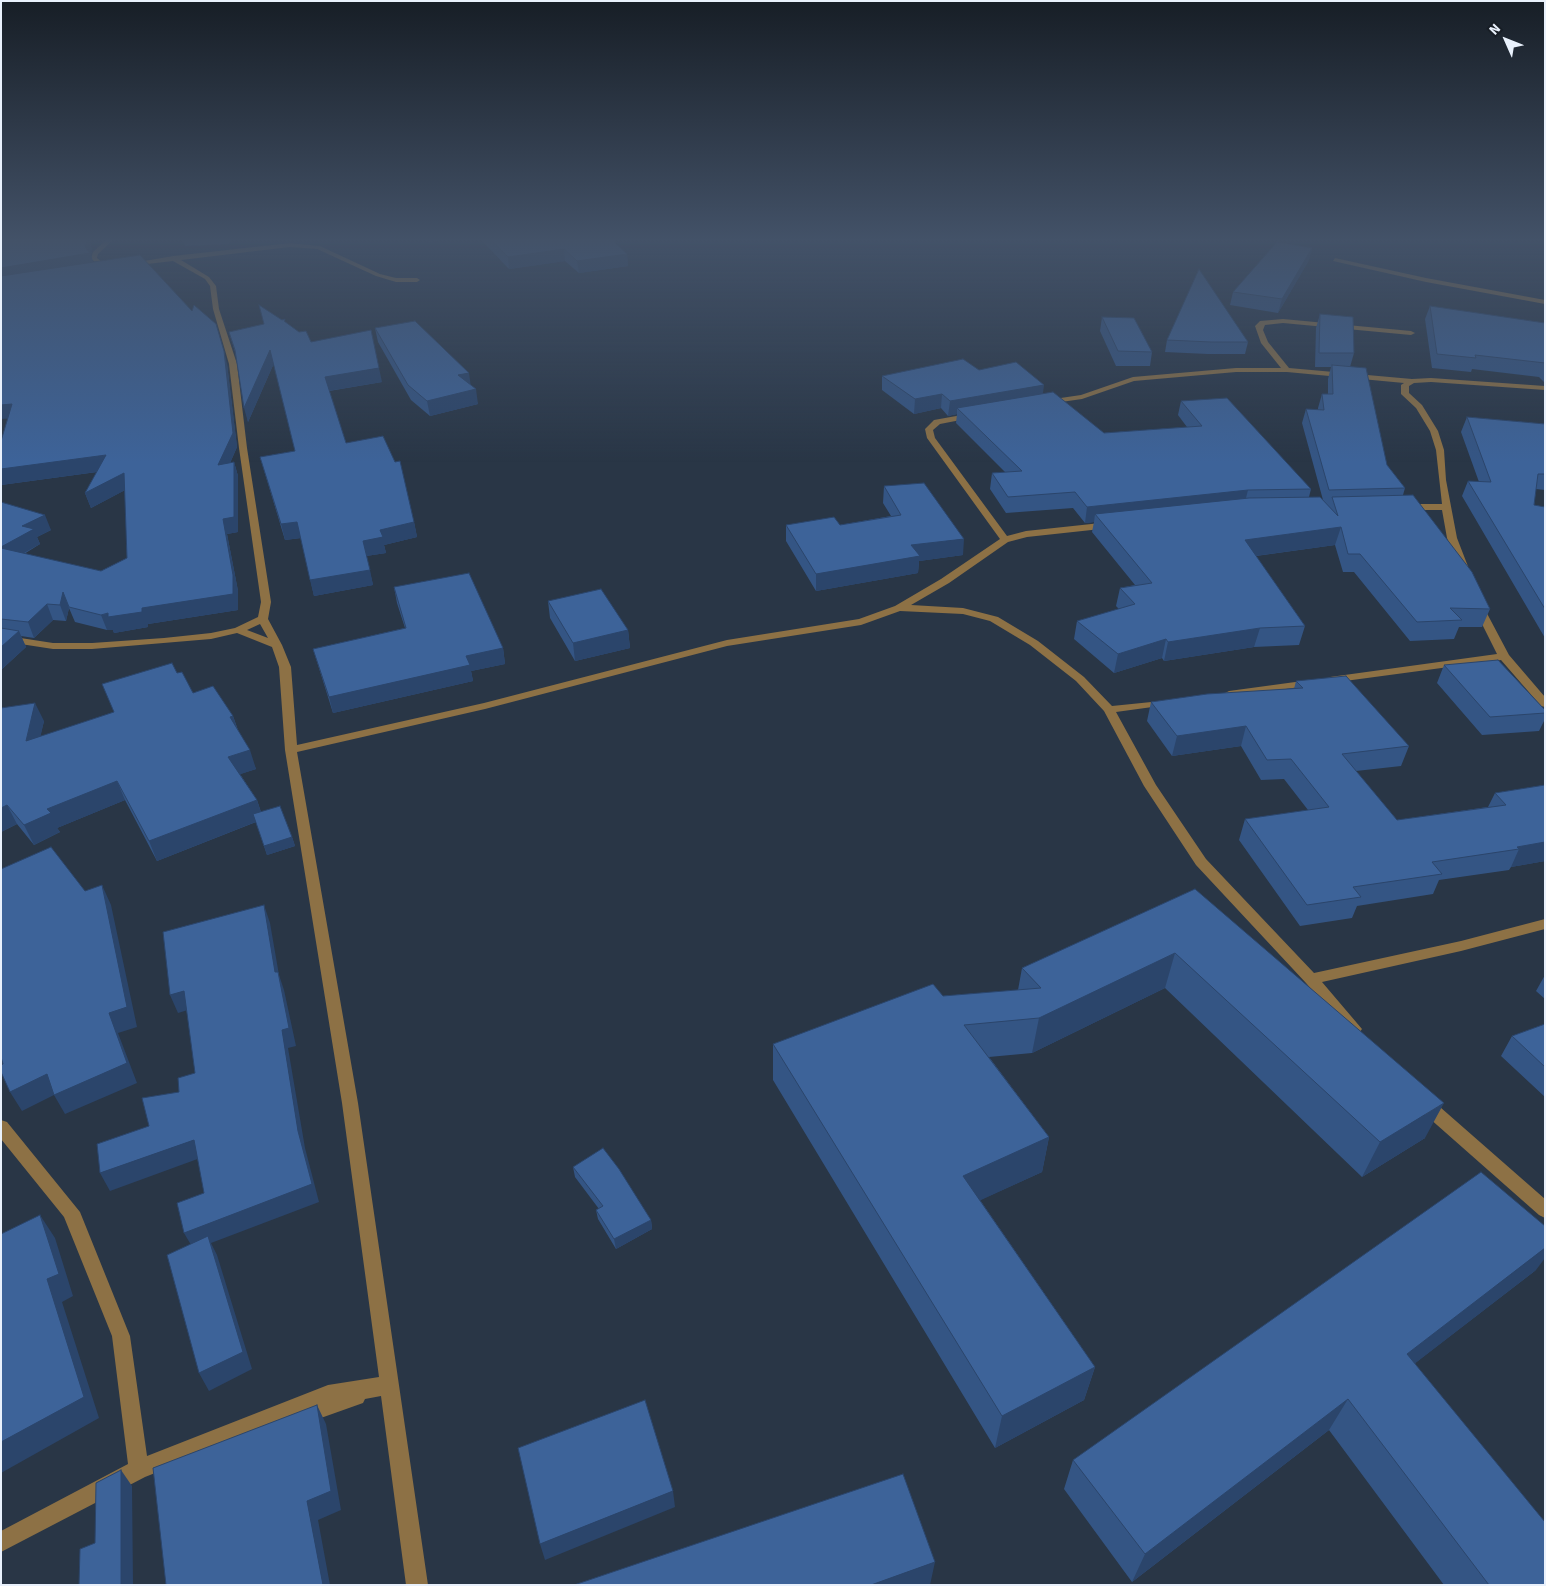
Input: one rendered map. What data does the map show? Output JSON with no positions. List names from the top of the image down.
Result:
{
  "north": "top left"
}
